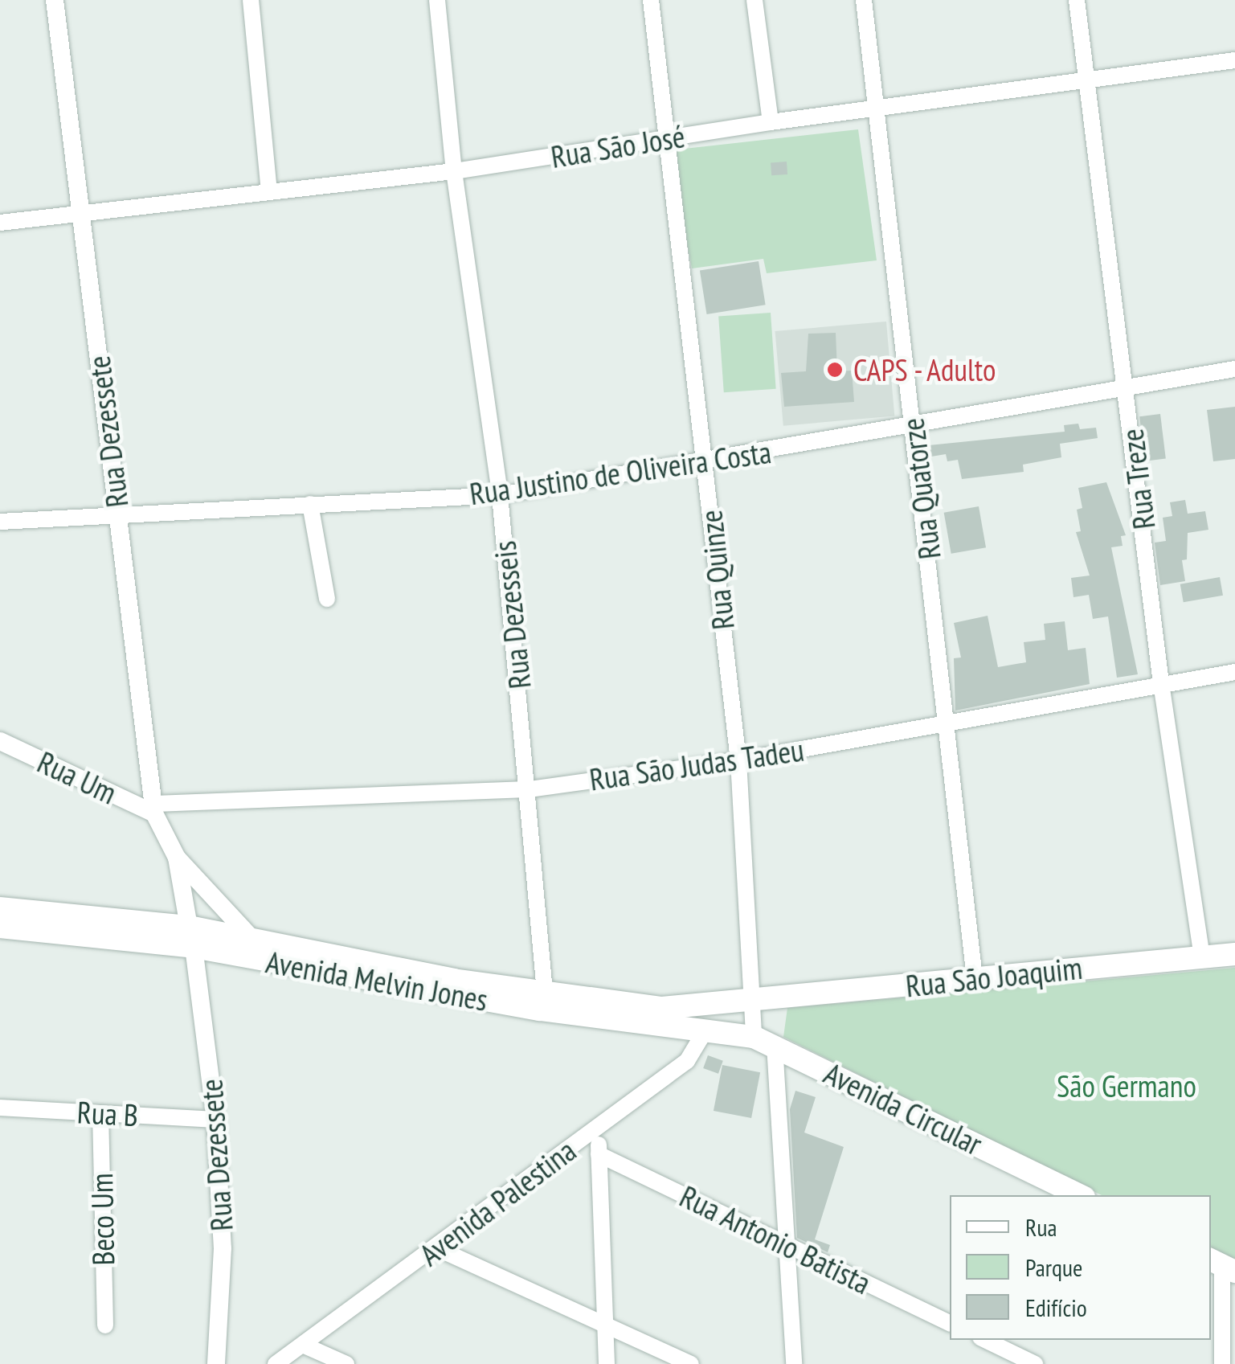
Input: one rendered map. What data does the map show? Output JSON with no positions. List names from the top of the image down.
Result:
{
  "streets": {
    "main road": ["Rua São Joaquim", "Avenida Melvin Jones", "Avenida Circular"],
    "street": [
      "Rua São José",
      "Rua Dezessete",
      "Rua Justino de Oliveira Costa",
      "Rua Treze",
      "Rua Quatorze",
      "Rua Quinze",
      "Rua Dezesseis",
      "Rua São Judas Tadeu",
      "Rua Um",
      "Rua B",
      "Avenida Palestina",
      "Beco Um",
      "Rua Antonio Batista"
    ]
  },
  "crossings": [
    ["Rua São José", "Rua Dezessete"],
    ["Rua São José", "Rua Treze"],
    ["Rua São José", "Rua Quatorze"],
    ["Rua São José", "Rua Quinze"],
    ["Rua São José", "Rua Dezesseis"],
    ["Rua Dezessete", "Rua Justino de Oliveira Costa"],
    ["Rua Dezessete", "Rua São Judas Tadeu"],
    ["Rua Dezessete", "Rua Um"],
    ["Rua Dezessete", "Avenida Melvin Jones"],
    ["Rua Dezessete", "Rua B"],
    ["Rua Justino de Oliveira Costa", "Rua Treze"],
    ["Rua Justino de Oliveira Costa", "Rua Quatorze"],
    ["Rua Justino de Oliveira Costa", "Rua Quinze"],
    ["Rua Justino de Oliveira Costa", "Rua Dezesseis"],
    ["Rua Treze", "Rua São Judas Tadeu"],
    ["Rua Treze", "Rua São Joaquim"],
    ["Rua Quatorze", "Rua São Judas Tadeu"],
    ["Rua Quatorze", "Rua São Joaquim"],
    ["Rua Quinze", "Rua São Judas Tadeu"],
    ["Rua Quinze", "Rua São Joaquim"],
    ["Rua Quinze", "Avenida Melvin Jones"],
    ["Rua Dezesseis", "Rua São Judas Tadeu"],
    ["Rua Dezesseis", "Avenida Melvin Jones"],
    ["Rua São Judas Tadeu", "Rua Um"],
    ["Rua São Joaquim", "Avenida Melvin Jones"],
    ["Avenida Melvin Jones", "Avenida Circular"],
    ["Avenida Melvin Jones", "Avenida Palestina"],
    ["Rua B", "Beco Um"]
  ],
  "parks": ["São Germano"],
  "places": ["CAPS - Adulto"],
  "legend": ["Rua", "Parque", "Edifício"]
}
